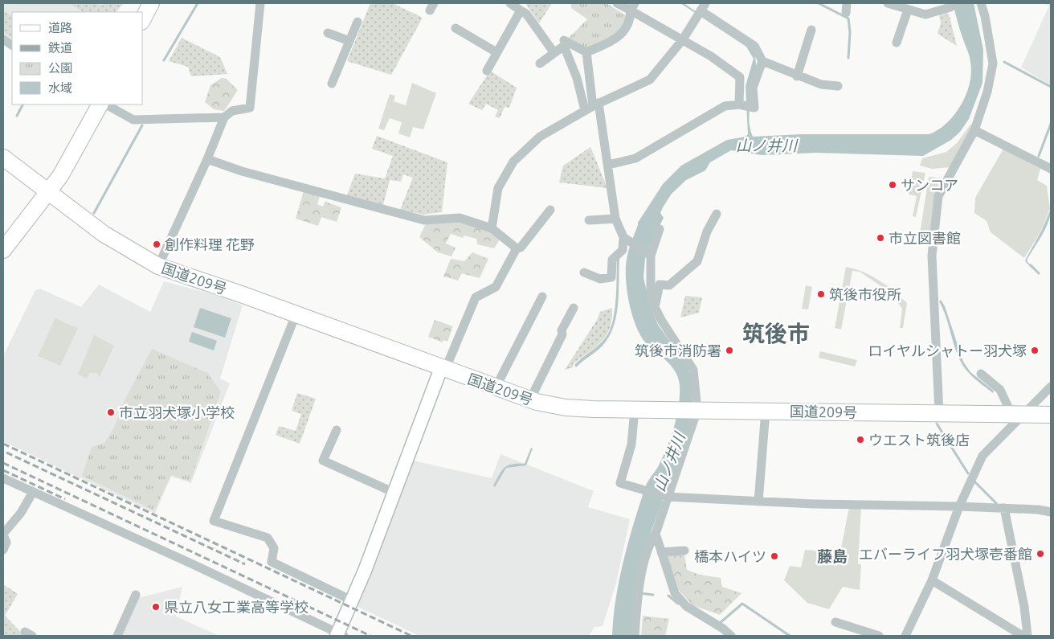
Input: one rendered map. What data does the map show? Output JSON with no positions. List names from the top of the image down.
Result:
{
  "streets": {
    "highway": ["国道209号"]
  },
  "districts": ["筑後市", "藤島"],
  "water": ["山ノ井川"],
  "places": [
    "サンコア",
    "市立図書館",
    "創作料理 花野",
    "筑後市役所",
    "筑後市消防署",
    "ロイヤルシャトー羽犬塚",
    "市立羽犬塚小学校",
    "ウエスト筑後店",
    "エバーライフ羽犬塚壱番館",
    "橋本ハイツ",
    "県立八女工業高等学校"
  ],
  "legend": [
    "道路",
    "鉄道",
    "公園",
    "水域"
  ]
}
